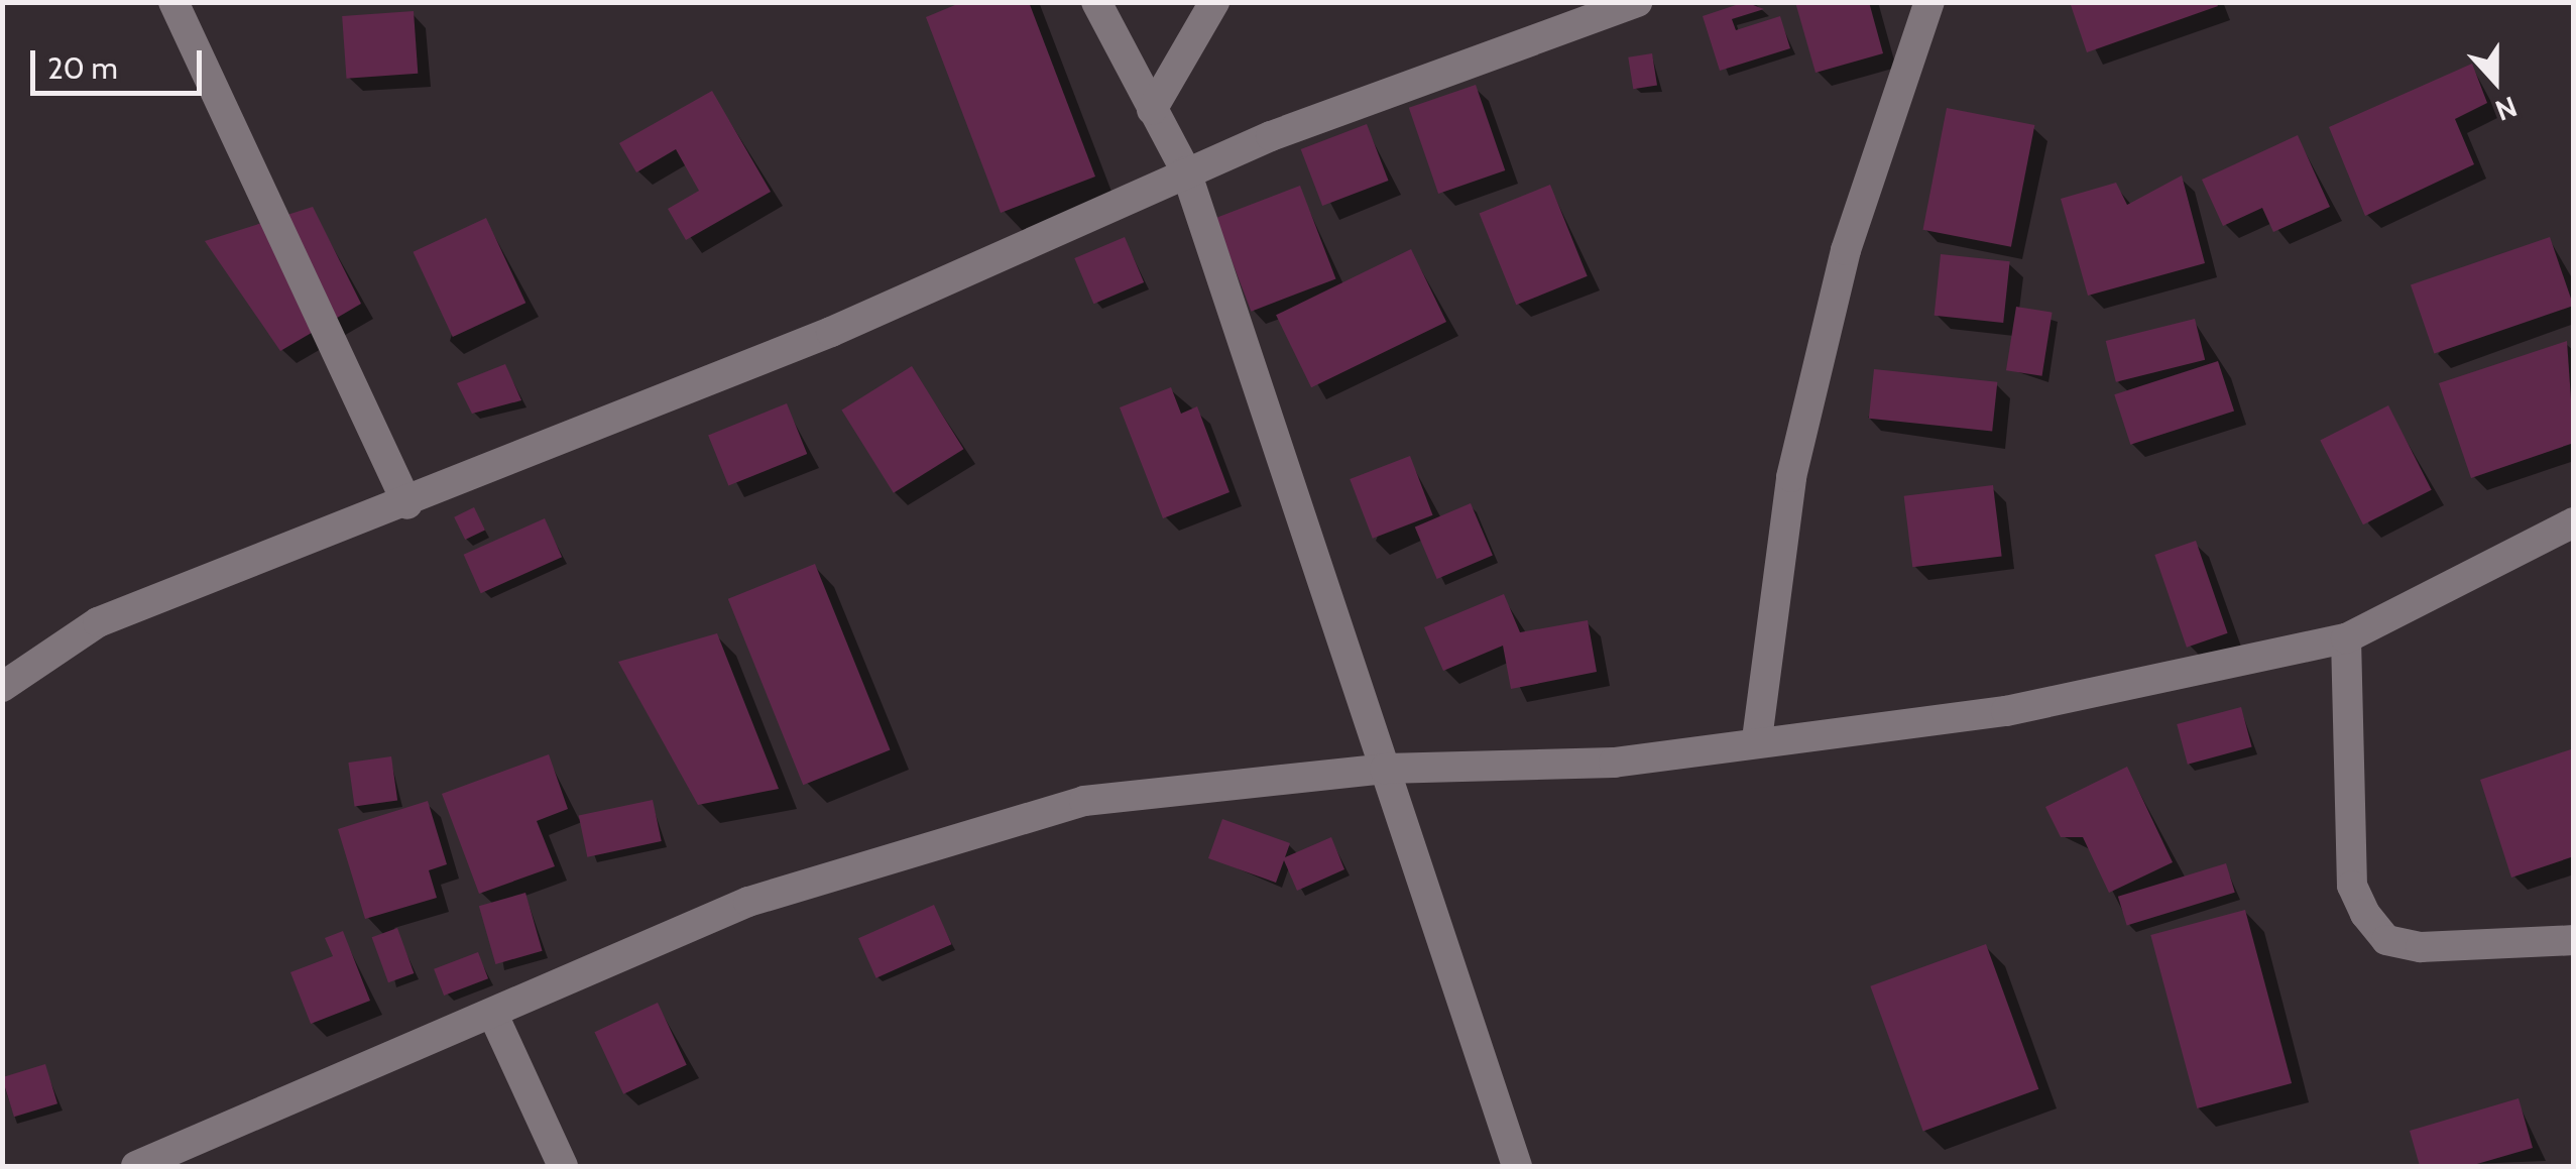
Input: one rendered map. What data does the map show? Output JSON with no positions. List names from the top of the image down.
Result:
{
  "scale_bar": "20 m",
  "north": "bottom"
}
